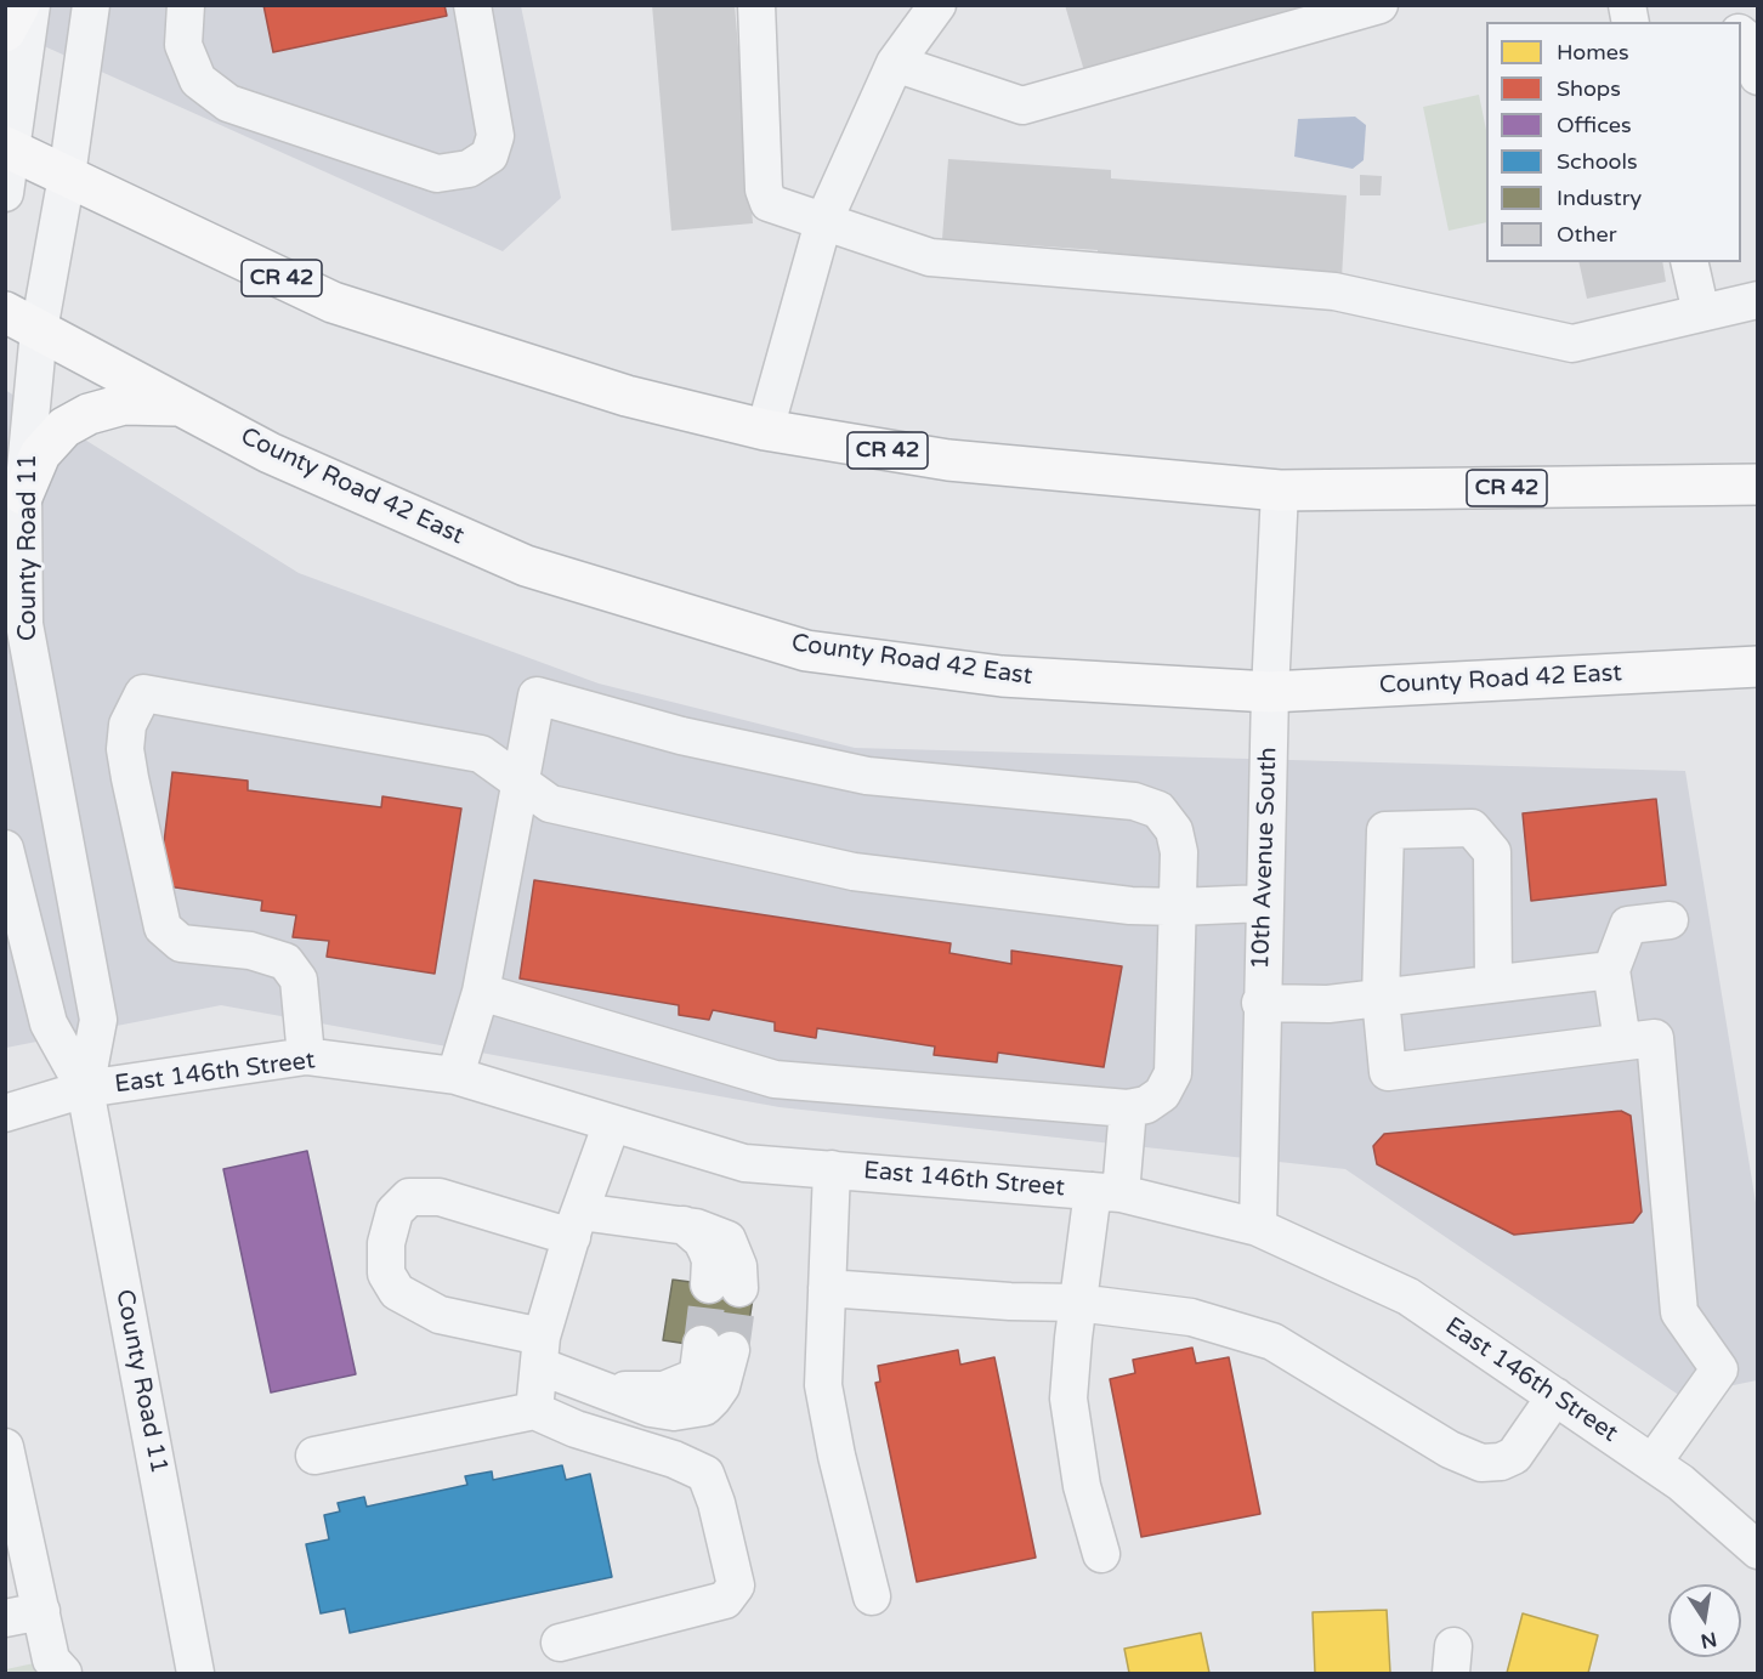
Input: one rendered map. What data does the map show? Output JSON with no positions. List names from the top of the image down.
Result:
{
  "streets": {
    "highway": ["CR 42", "County Road 42 East"],
    "street": ["County Road 11", "10th Avenue South", "East 146th Street"]
  },
  "crossings": [
    ["CR 42", "County Road 11"],
    ["CR 42", "10th Avenue South"],
    ["County Road 42 East", "County Road 11"],
    ["County Road 42 East", "10th Avenue South"],
    ["County Road 11", "East 146th Street"],
    ["10th Avenue South", "East 146th Street"]
  ],
  "legend": [
    "Homes",
    "Shops",
    "Offices",
    "Schools",
    "Industry",
    "Other"
  ],
  "north": "bottom"
}
